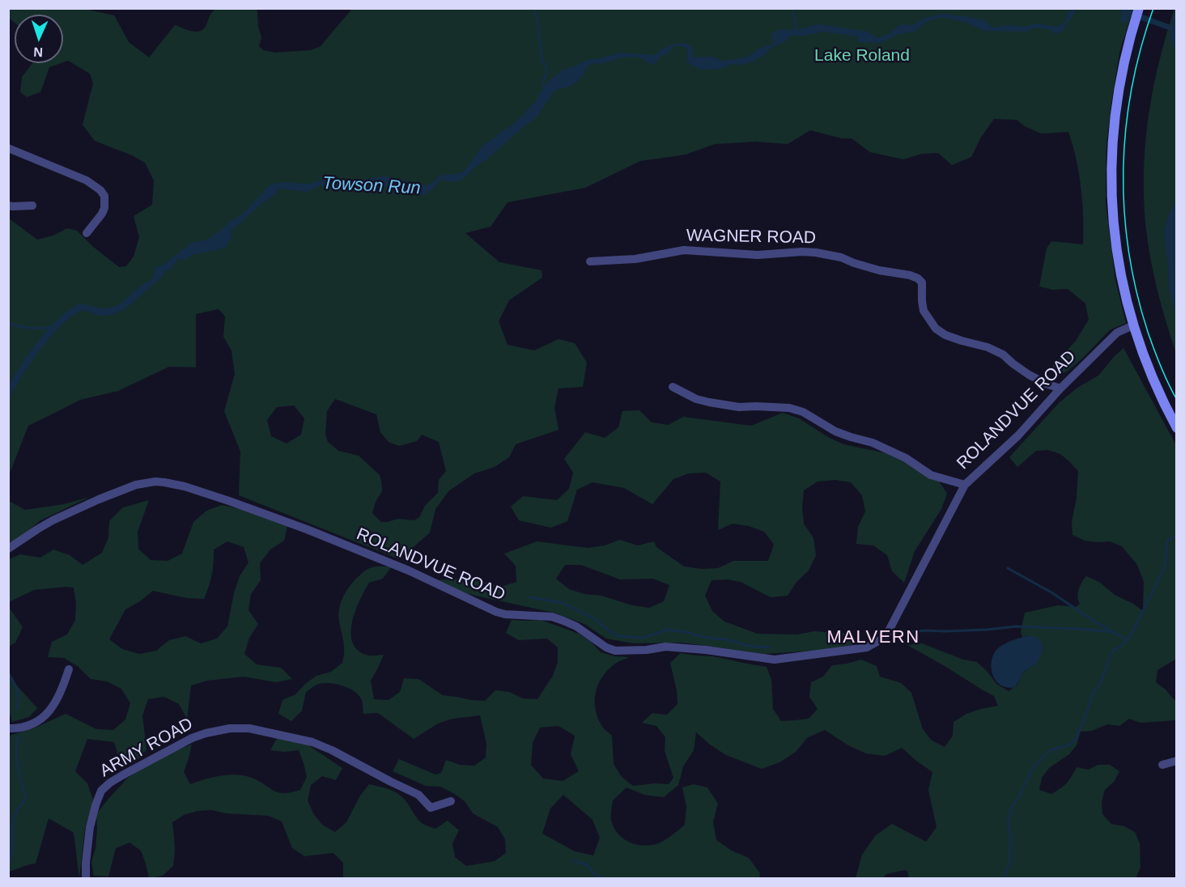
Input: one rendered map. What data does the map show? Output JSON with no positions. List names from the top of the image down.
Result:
{
  "streets": {
    "street": ["WAGNER ROAD", "ROLANDVUE ROAD", "ARMY ROAD"]
  },
  "crossings": [
    ["WAGNER ROAD", "ROLANDVUE ROAD"]
  ],
  "districts": ["MALVERN"],
  "water": ["Towson Run"],
  "parks": ["Lake Roland"],
  "north": "bottom"
}
